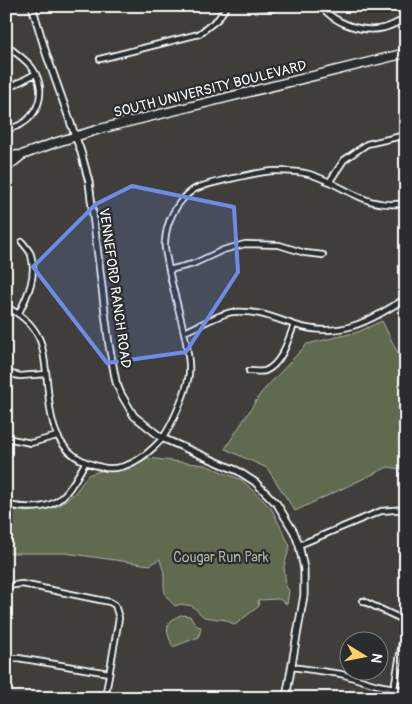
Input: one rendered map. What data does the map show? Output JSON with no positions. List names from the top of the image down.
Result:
{
  "streets": {
    "main road": ["SOUTH UNIVERSITY BOULEVARD"],
    "street": ["VENNEFORD RANCH ROAD"]
  },
  "crossings": [
    ["SOUTH UNIVERSITY BOULEVARD", "VENNEFORD RANCH ROAD"]
  ],
  "parks": ["Cougar Run Park"],
  "north": "right"
}
